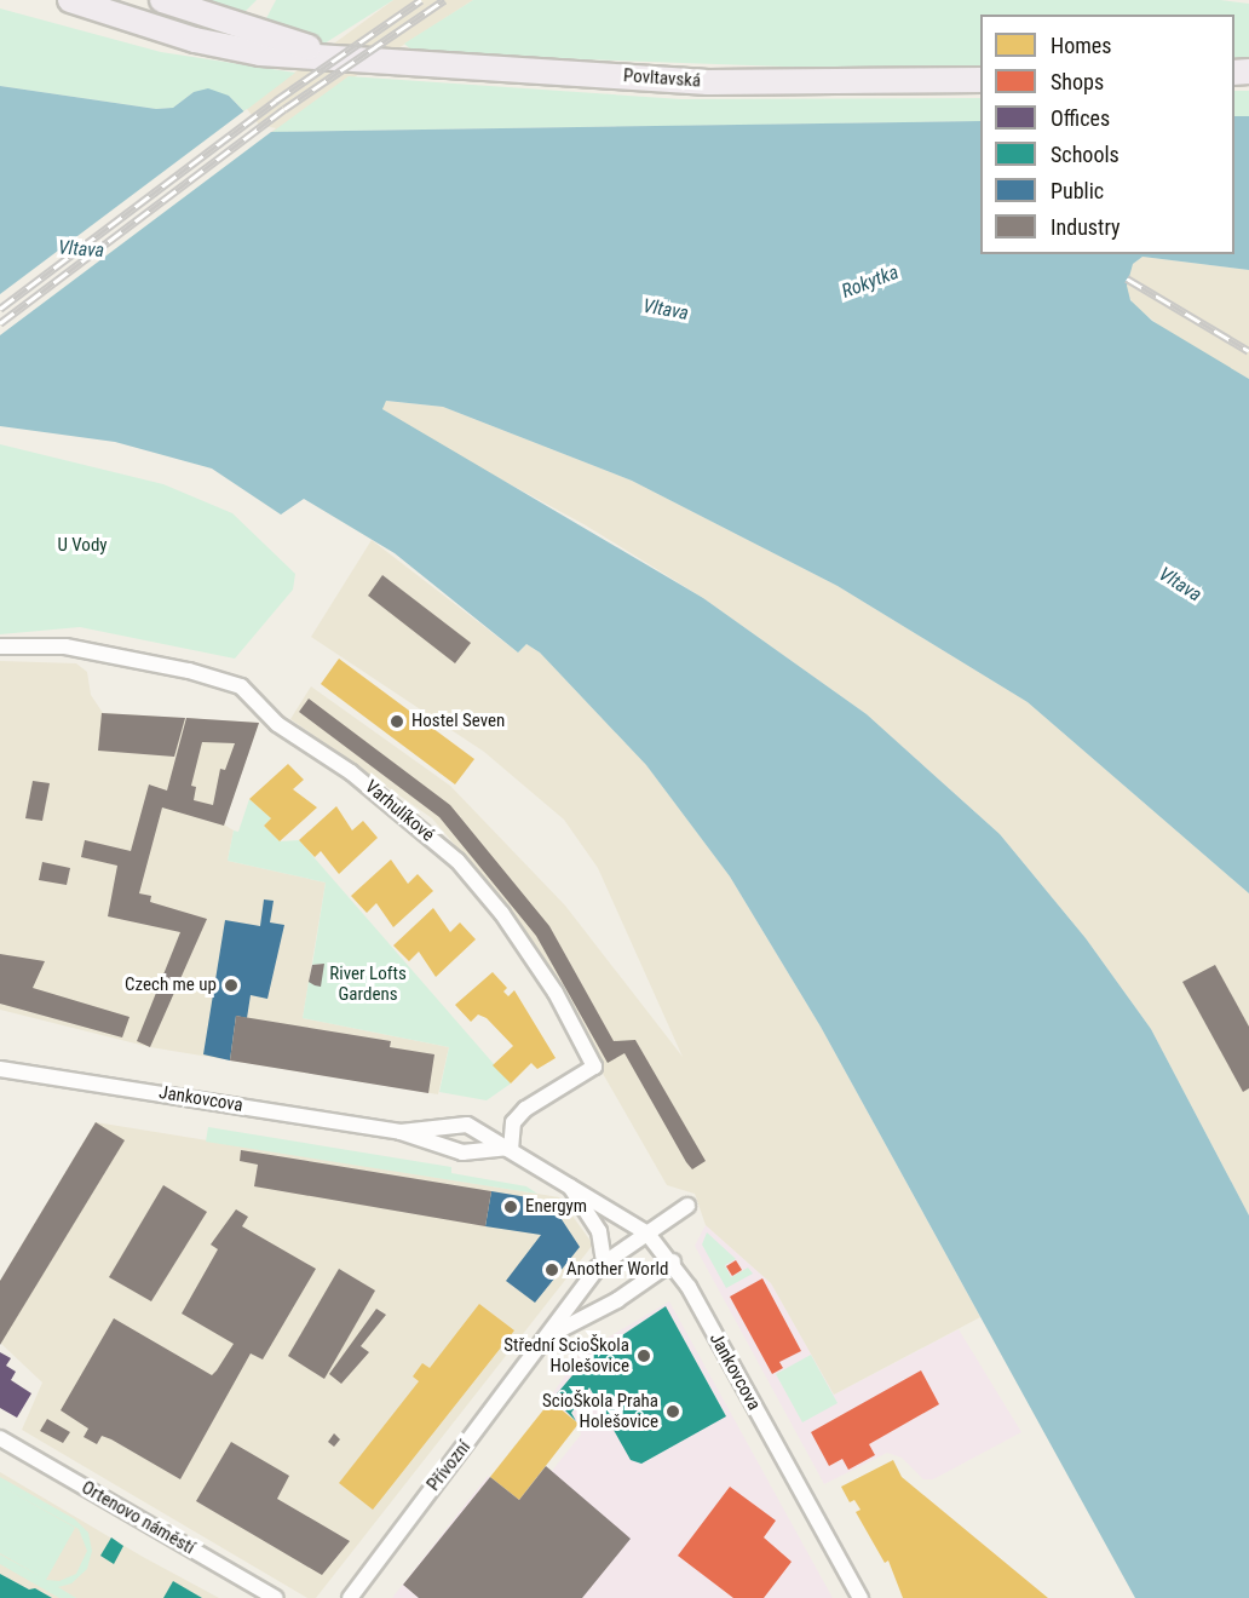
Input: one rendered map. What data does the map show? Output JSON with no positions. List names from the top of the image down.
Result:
{
  "streets": {
    "main road": ["Povltavská"],
    "street": [
      "Varhulíkové",
      "Jankovcova",
      "Přívozní",
      "Ortenovo náměstí"
    ]
  },
  "crossings": [
    ["Varhulíkové", "Jankovcova"],
    ["Jankovcova", "Přívozní"]
  ],
  "water": ["Vltava", "Rokytka"],
  "parks": ["U Vody", "River Lofts Gardens"],
  "places": [
    "Hostel Seven",
    "Czech me up",
    "Energym",
    "Another World",
    "Střední ScioŠkola Holešovice",
    "ScioŠkola Praha Holešovice"
  ],
  "legend": [
    "Homes",
    "Shops",
    "Offices",
    "Schools",
    "Public",
    "Industry"
  ]
}
